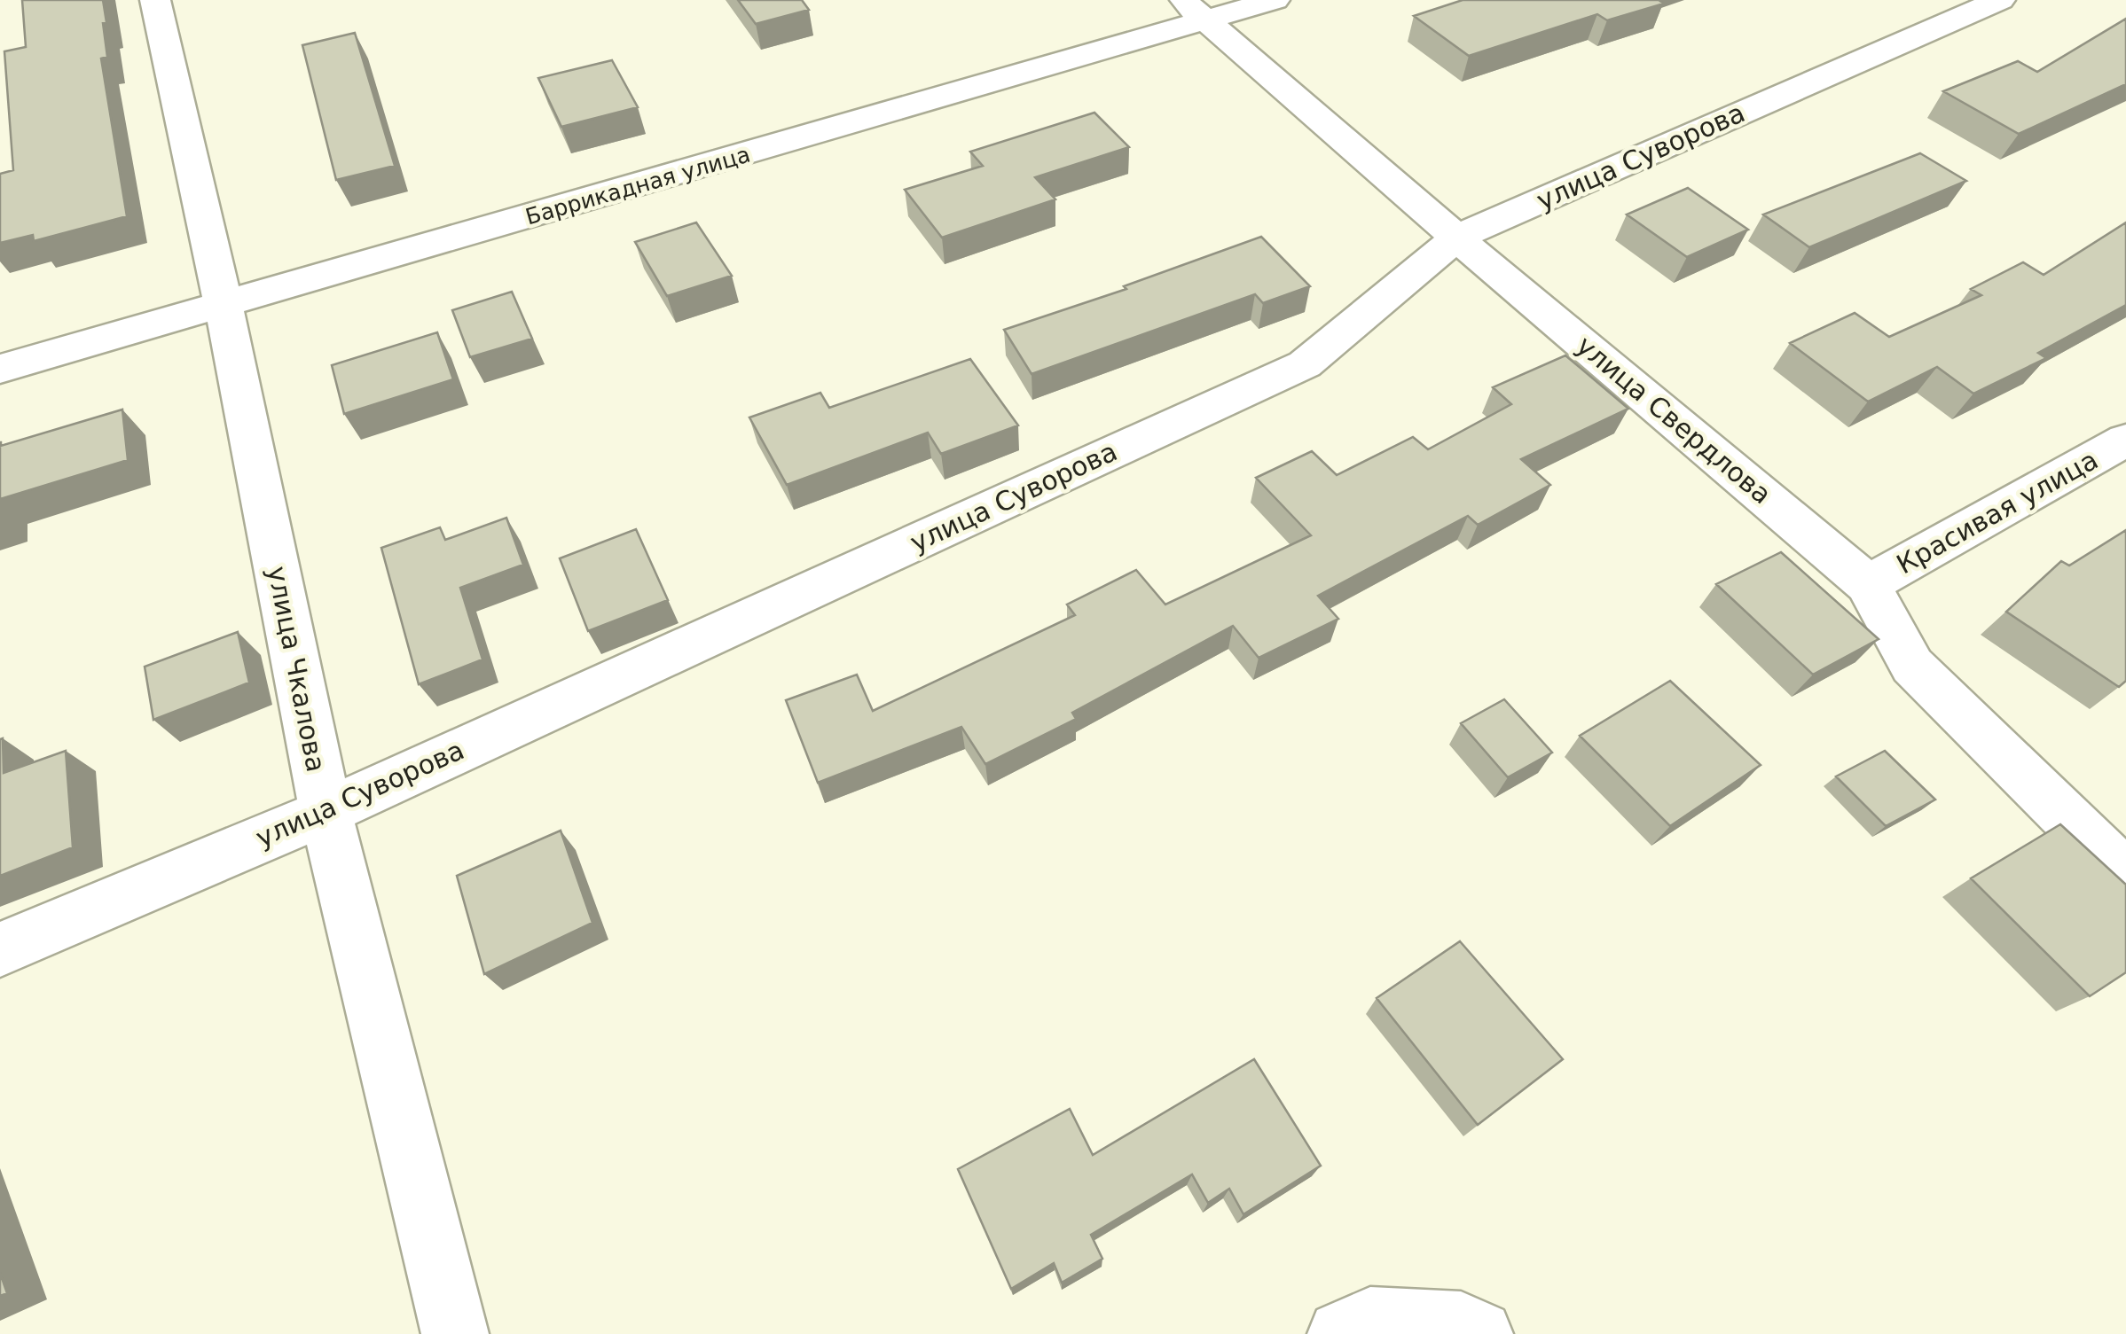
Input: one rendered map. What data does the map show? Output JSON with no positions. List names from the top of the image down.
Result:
{
  "streets": {
    "street": [
      "улица Суворова",
      "Баррикадная улица",
      "улица Свердлова",
      "Красивая улица",
      "улица Чкалова"
    ]
  },
  "crossings": [
    ["улица Суворова", "улица Свердлова"],
    ["улица Суворова", "улица Чкалова"],
    ["Баррикадная улица", "улица Свердлова"],
    ["Баррикадная улица", "улица Чкалова"],
    ["улица Свердлова", "Красивая улица"]
  ]
}
